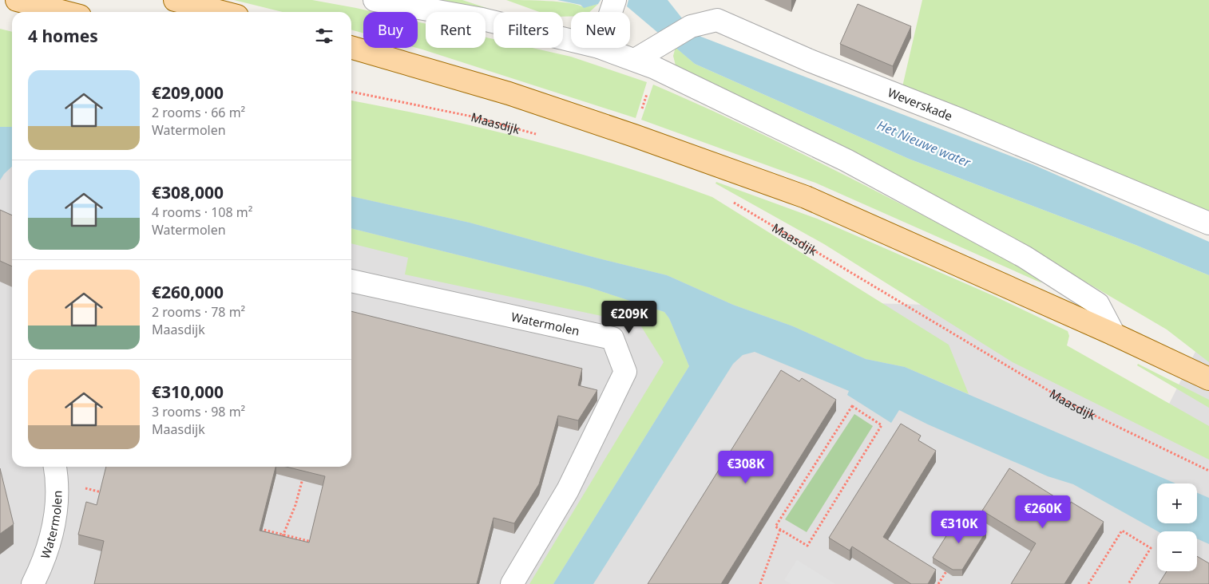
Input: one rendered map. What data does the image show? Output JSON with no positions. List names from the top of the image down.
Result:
{
  "streets": {
    "street": ["Weverskade", "Watermolen"],
    "path": ["Maasdijk"]
  },
  "water": ["Het Nieuwe water"],
  "page": {
    "chip": [
      "Buy",
      "Rent",
      "Filters",
      "New"
    ],
    "heading": "4 homes",
    "list": [
      {
        "name": "€209,000",
        "note": "2 rooms · 66 m² · Watermolen"
      },
      {
        "name": "€308,000",
        "note": "4 rooms · 108 m² · Watermolen"
      },
      {
        "name": "€260,000",
        "note": "2 rooms · 78 m² · Maasdijk"
      },
      {
        "name": "€310,000",
        "note": "3 rooms · 98 m² · Maasdijk"
      }
    ],
    "price": [
      "€209K",
      "€308K",
      "€260K",
      "€310K"
    ],
    "map_buttons": ["+", "−"]
  }
}
